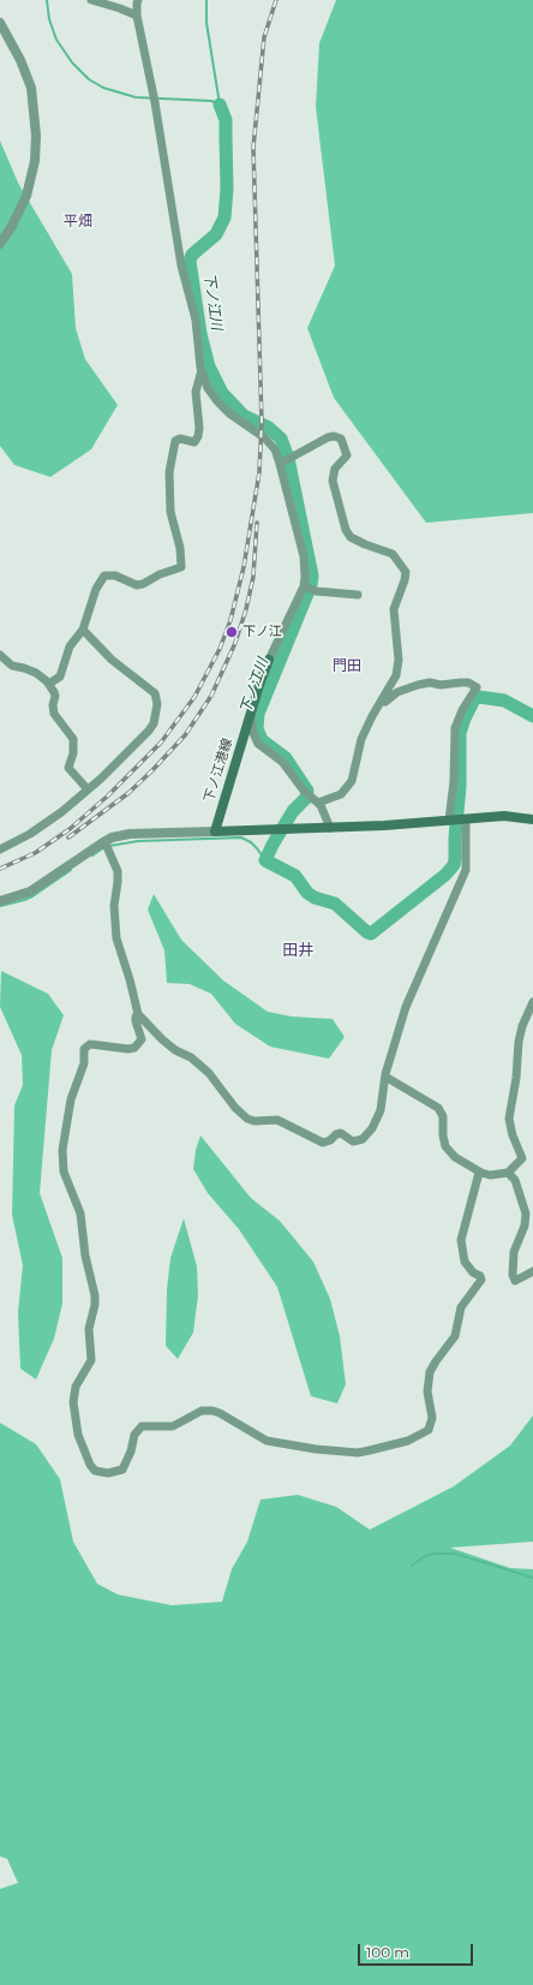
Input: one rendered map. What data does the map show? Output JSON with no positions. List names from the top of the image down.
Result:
{
  "streets": {
    "main road": ["下ノ江港線"]
  },
  "districts": ["平畑", "門田", "田井"],
  "water": ["下ノ江川"],
  "places": ["下ノ江"],
  "scale_bar": "100 m"
}
